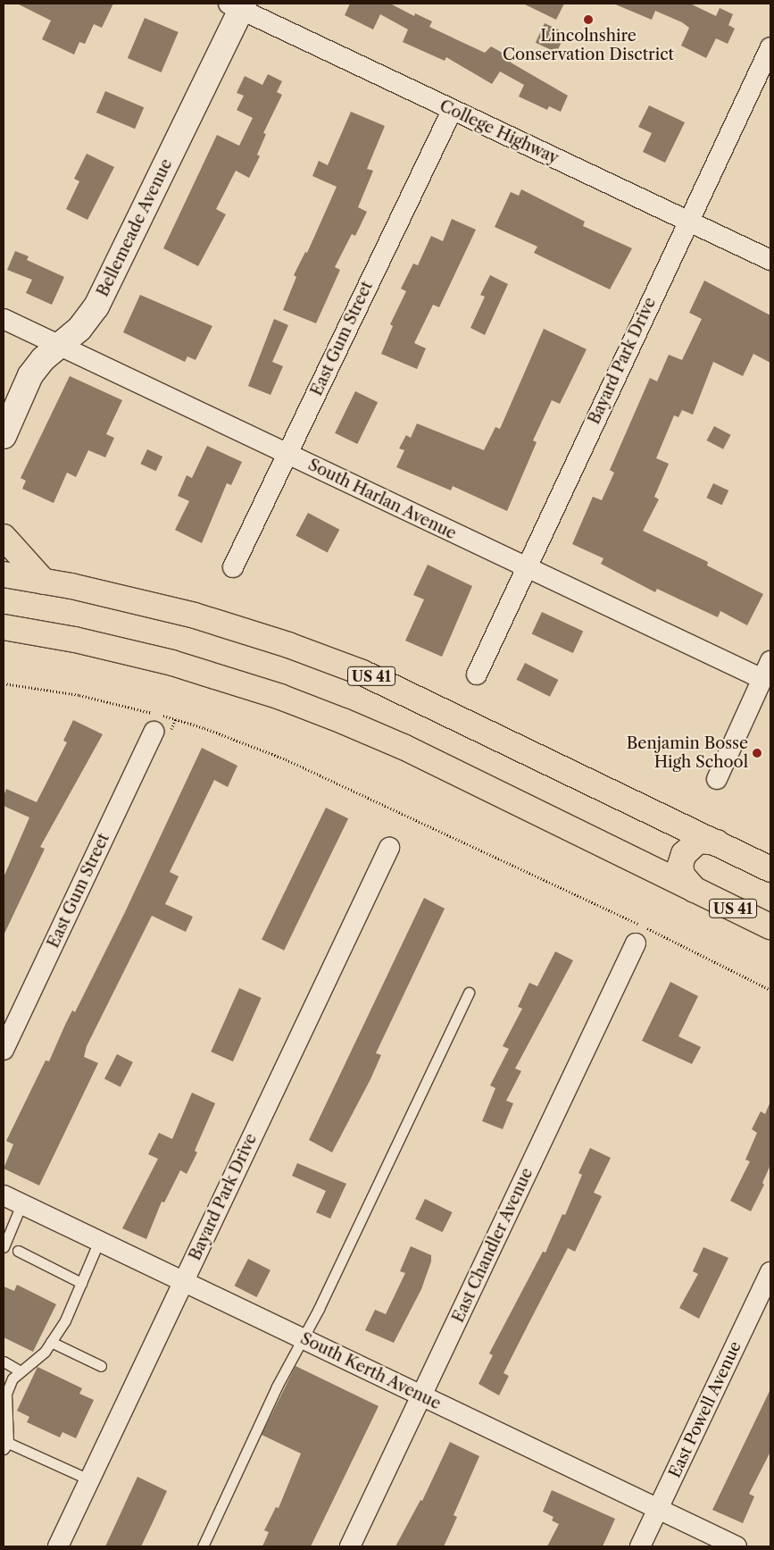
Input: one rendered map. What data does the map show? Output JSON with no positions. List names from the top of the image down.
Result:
{
  "streets": {
    "highway": ["US 41"],
    "street": [
      "College Highway",
      "Bellemeade Avenue",
      "East Gum Street",
      "Bayard Park Drive",
      "South Harlan Avenue",
      "East Chandler Avenue",
      "South Kerth Avenue",
      "East Powell Avenue"
    ]
  },
  "crossings": [
    ["College Highway", "Bellemeade Avenue"],
    ["College Highway", "East Gum Street"],
    ["College Highway", "Bayard Park Drive"],
    ["Bellemeade Avenue", "South Harlan Avenue"],
    ["East Gum Street", "South Harlan Avenue"],
    ["Bayard Park Drive", "South Harlan Avenue"],
    ["Bayard Park Drive", "South Kerth Avenue"],
    ["East Chandler Avenue", "South Kerth Avenue"],
    ["South Kerth Avenue", "East Powell Avenue"]
  ],
  "places": ["Lincolnshire Conservation Disctrict", "Benjamin Bosse High School"]
}
